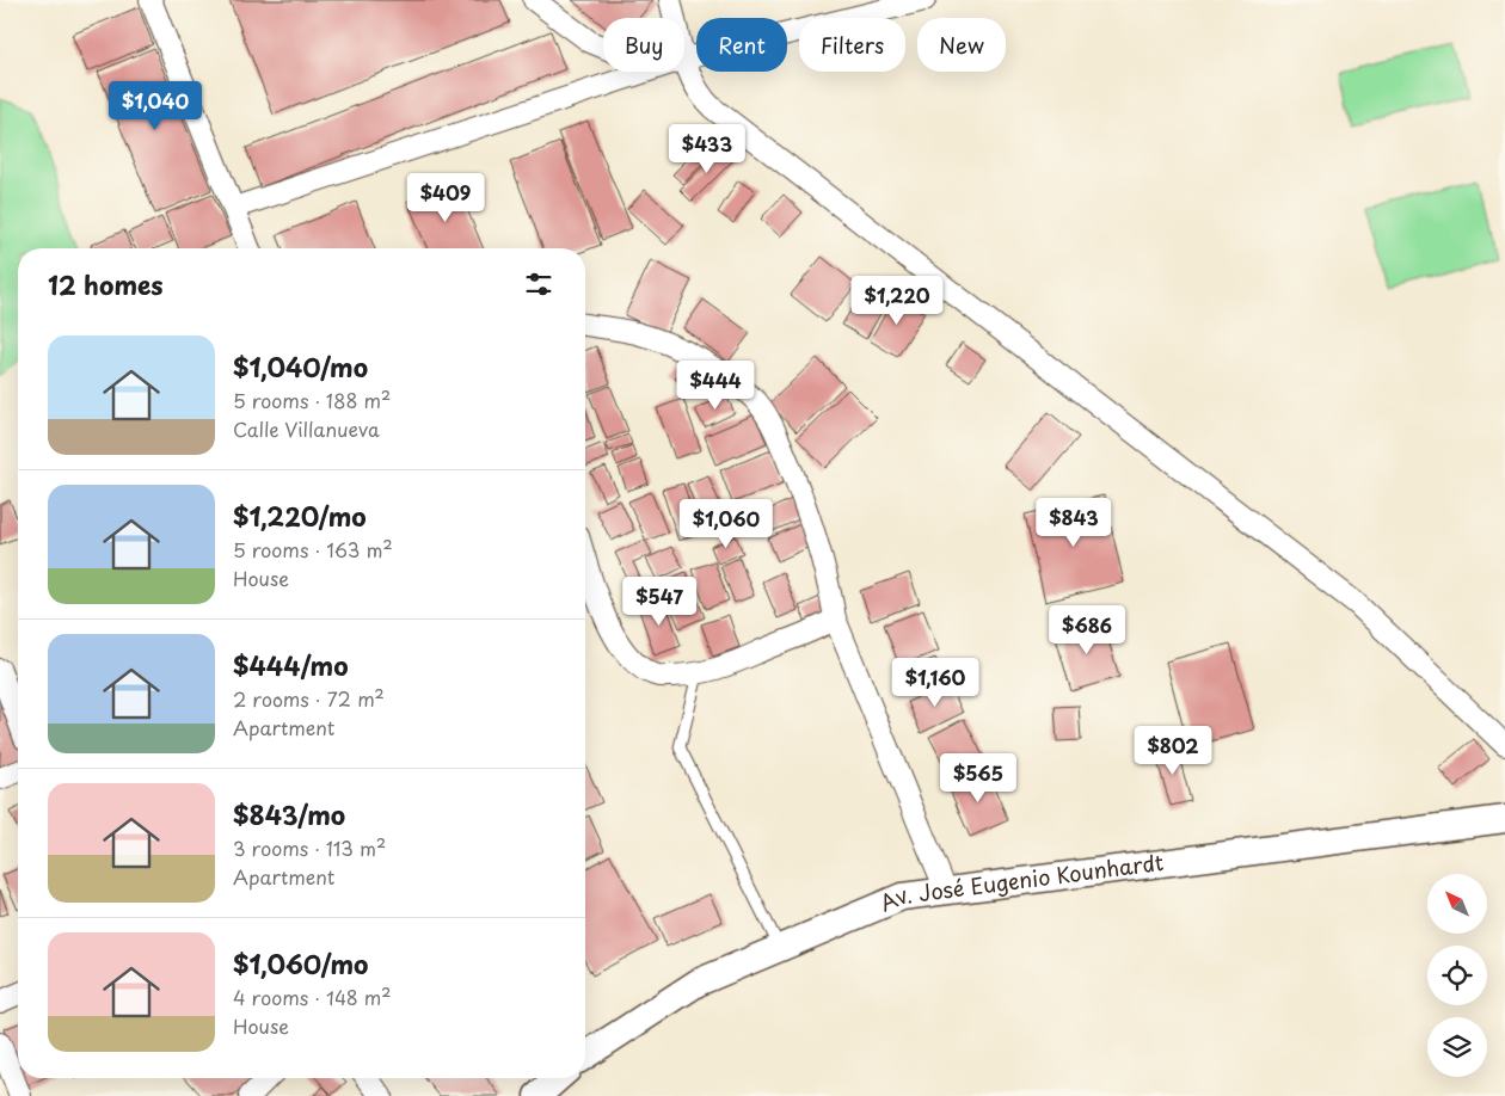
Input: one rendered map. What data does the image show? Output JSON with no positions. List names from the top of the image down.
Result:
{
  "streets": {
    "street": ["Av. José Eugenio Kounhardt"]
  },
  "north": "top left",
  "page": {
    "chip": [
      "Buy",
      "Rent",
      "Filters",
      "New"
    ],
    "price": [
      "$1,040",
      "$433",
      "$409",
      "$1,220",
      "$444",
      "$843",
      "$1,060",
      "$547",
      "$686",
      "$1,160",
      "$802",
      "$565"
    ],
    "heading": "12 homes",
    "list": [
      {
        "name": "$1,040/mo",
        "note": "5 rooms · 188 m² · Calle Villanueva"
      },
      {
        "name": "$1,220/mo",
        "note": "5 rooms · 163 m² · House"
      },
      {
        "name": "$444/mo",
        "note": "2 rooms · 72 m² · Apartment"
      },
      {
        "name": "$843/mo",
        "note": "3 rooms · 113 m² · Apartment"
      },
      {
        "name": "$1,060/mo",
        "note": "4 rooms · 148 m² · House"
      }
    ]
  }
}
